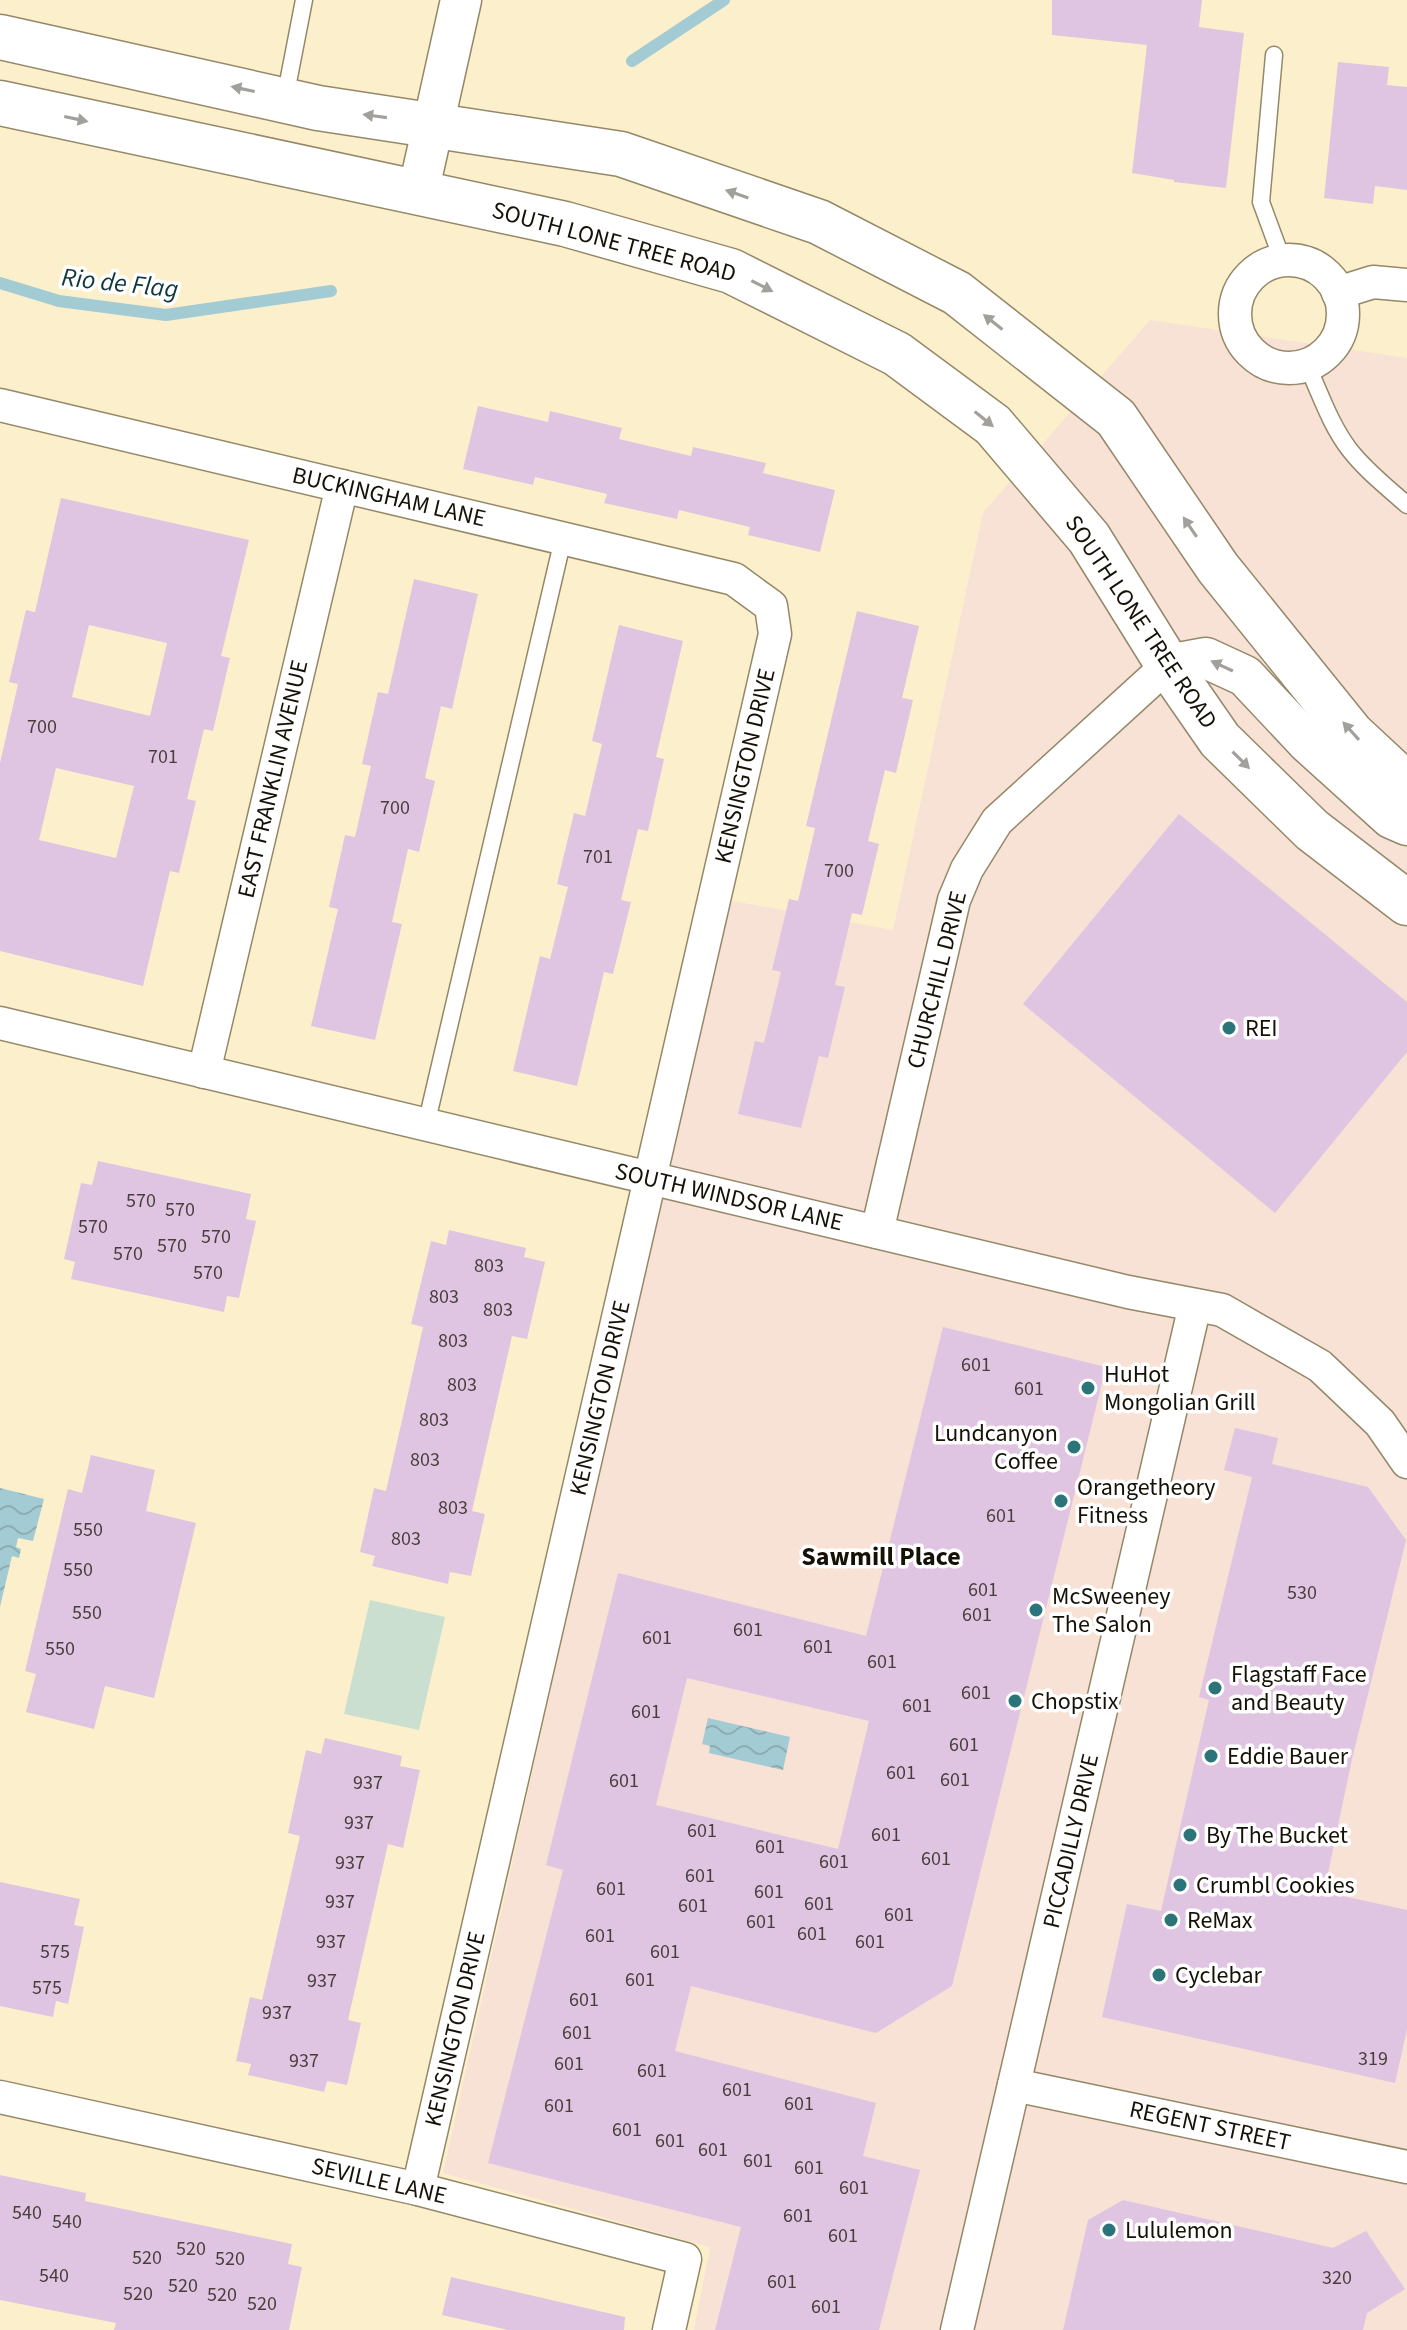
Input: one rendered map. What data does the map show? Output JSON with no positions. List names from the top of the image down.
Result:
{
  "streets": {
    "main road": ["SOUTH LONE TREE ROAD"],
    "street": [
      "BUCKINGHAM LANE",
      "KENSINGTON DRIVE",
      "EAST FRANKLIN AVENUE",
      "CHURCHILL DRIVE",
      "SOUTH WINDSOR LANE",
      "PICCADILLY DRIVE",
      "REGENT STREET",
      "SEVILLE LANE"
    ]
  },
  "crossings": [
    ["SOUTH LONE TREE ROAD", "CHURCHILL DRIVE"],
    ["BUCKINGHAM LANE", "KENSINGTON DRIVE"],
    ["BUCKINGHAM LANE", "EAST FRANKLIN AVENUE"],
    ["KENSINGTON DRIVE", "SOUTH WINDSOR LANE"],
    ["KENSINGTON DRIVE", "SEVILLE LANE"],
    ["EAST FRANKLIN AVENUE", "SOUTH WINDSOR LANE"],
    ["CHURCHILL DRIVE", "SOUTH WINDSOR LANE"],
    ["SOUTH WINDSOR LANE", "PICCADILLY DRIVE"],
    ["PICCADILLY DRIVE", "REGENT STREET"]
  ],
  "districts": ["Sawmill Place"],
  "water": ["Rio de Flag"],
  "places": [
    "REI",
    "HuHot Mongolian Grill",
    "Lundcanyon Coffee",
    "Orangetheory Fitness",
    "McSweeney The Salon",
    "Flagstaff Face and Beauty",
    "Chopstix",
    "Eddie Bauer",
    "By The Bucket",
    "Crumbl Cookies",
    "ReMax",
    "Cyclebar",
    "Lululemon"
  ],
  "house_numbers": [
    "700",
    "701",
    "700",
    "701",
    "700",
    "570",
    "570",
    "570",
    "570",
    "570",
    "570",
    "803",
    "570",
    "803",
    "803",
    "803",
    "601",
    "803",
    "601",
    "803",
    "803",
    "803",
    "601",
    "550",
    "803",
    "550",
    "601",
    "530",
    "550",
    "601",
    "601",
    "601",
    "601",
    "550",
    "601",
    "601",
    "601",
    "601",
    "601",
    "601",
    "601",
    "601",
    "937",
    "937",
    "601",
    "601",
    "601",
    "601",
    "601",
    "937",
    "601",
    "601",
    "601",
    "937",
    "601",
    "601",
    "601",
    "601",
    "601",
    "601",
    "937",
    "601",
    "575",
    "601",
    "601",
    "937",
    "575",
    "601",
    "937",
    "601",
    "319",
    "937",
    "601",
    "601",
    "601",
    "601",
    "601",
    "601",
    "601",
    "601",
    "601",
    "601",
    "601",
    "540",
    "601",
    "540",
    "601",
    "520",
    "520",
    "520",
    "540",
    "320",
    "601",
    "520",
    "520",
    "520",
    "520",
    "601"
  ]
}
